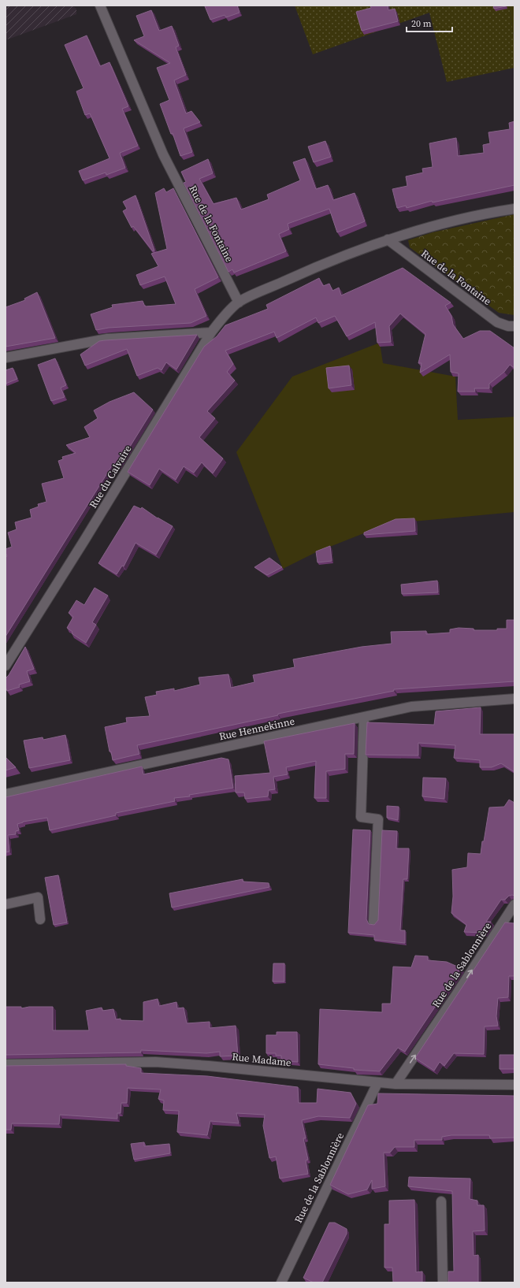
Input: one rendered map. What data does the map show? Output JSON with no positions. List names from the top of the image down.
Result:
{
  "streets": {
    "street": [
      "Rue de la Fontaine",
      "Rue du Calvaire",
      "Rue Hennekinne",
      "Rue de la Sablonnière",
      "Rue Madame"
    ]
  },
  "crossings": [
    ["Rue de la Fontaine", "Rue du Calvaire"],
    ["Rue de la Sablonnière", "Rue Madame"]
  ],
  "one_way": ["Rue de la Sablonnière"],
  "scale_bar": "20 m"
}
